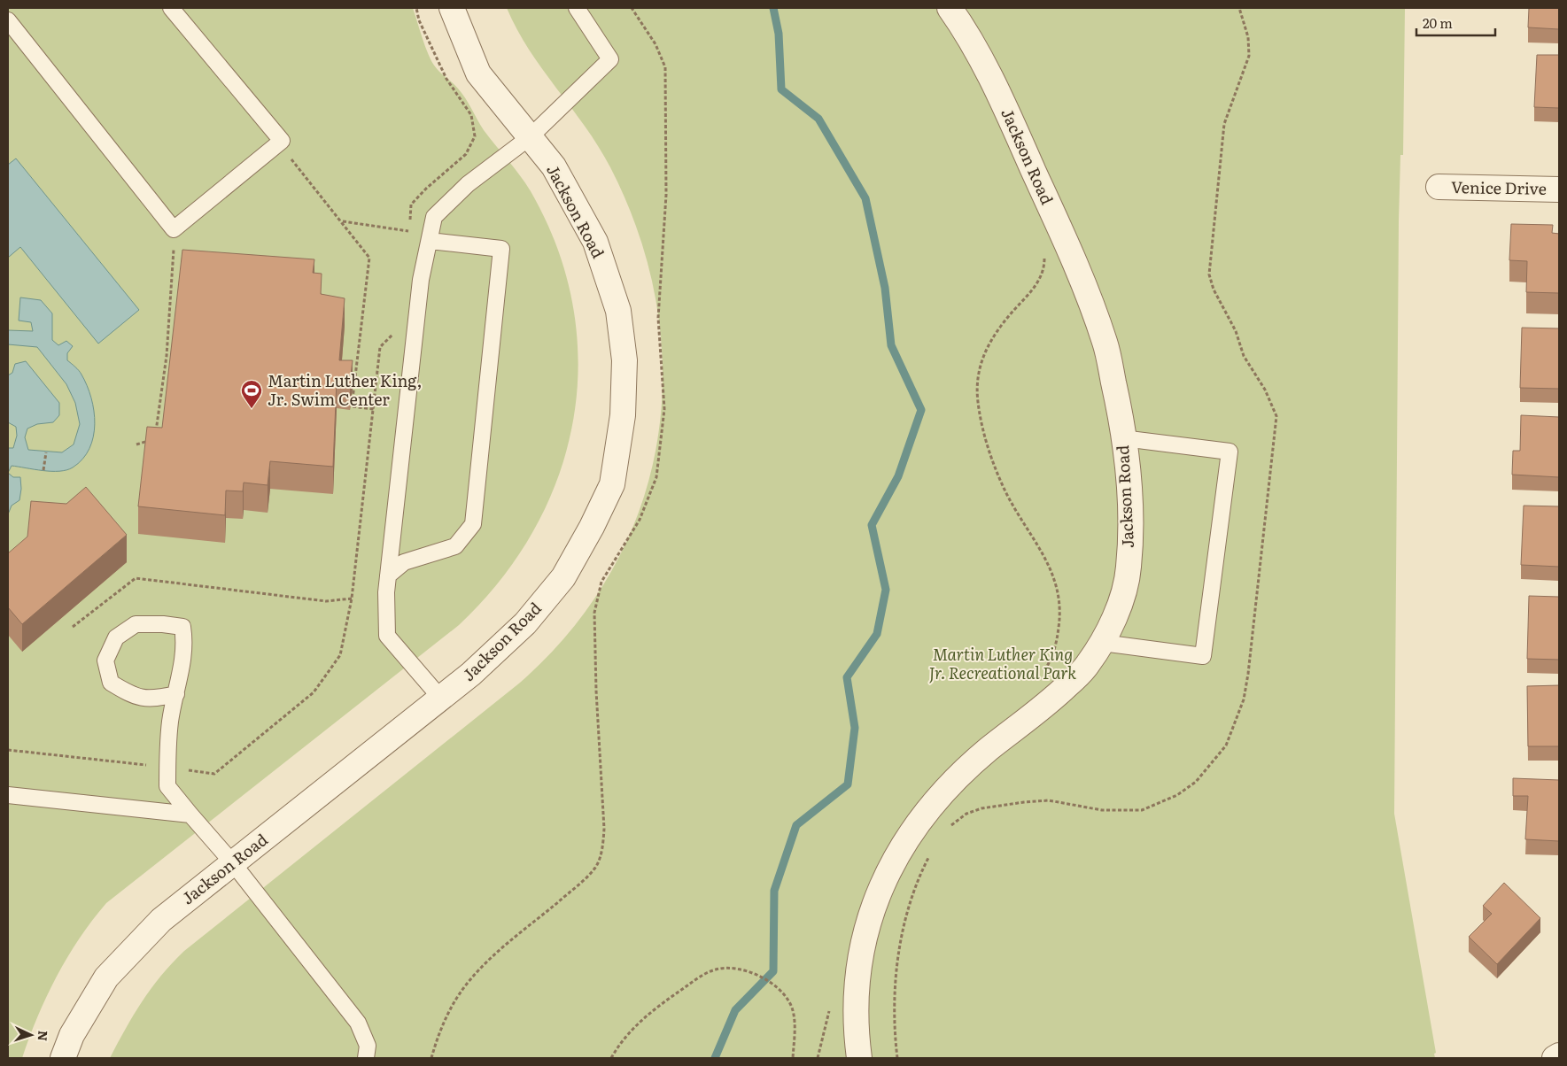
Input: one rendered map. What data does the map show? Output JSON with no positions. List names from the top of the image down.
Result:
{
  "streets": {
    "street": ["Jackson Road", "Venice Drive"]
  },
  "parks": ["Martin Luther King Jr. Recreational Park"],
  "places": {
    "sports": ["Martin Luther King, Jr. Swim Center"]
  },
  "scale_bar": "20 m",
  "north": "right"
}
